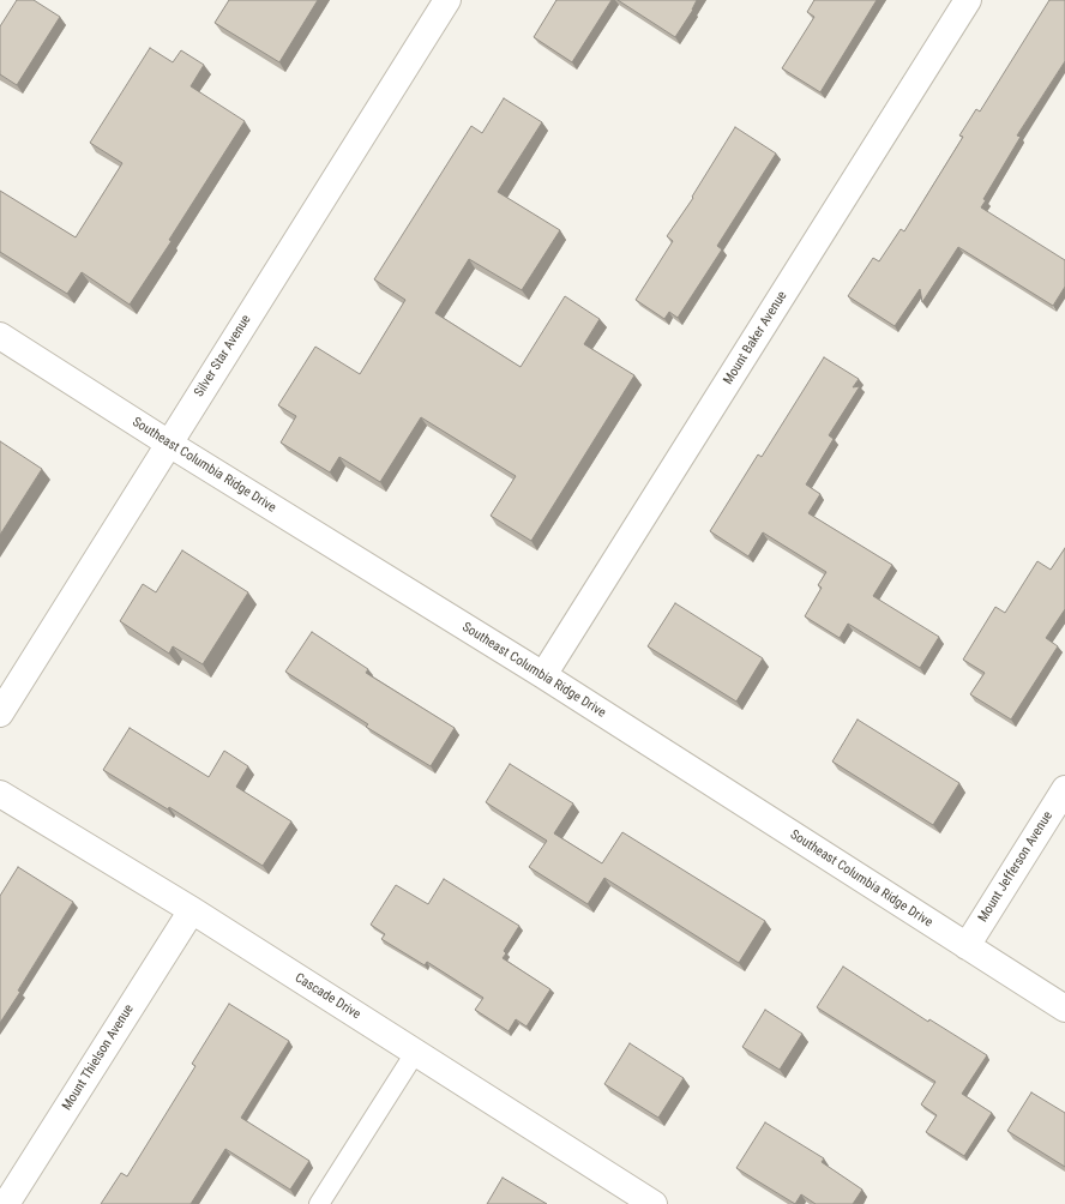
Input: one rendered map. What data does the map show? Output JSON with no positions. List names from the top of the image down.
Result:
{
  "streets": {
    "street": [
      "Mount Baker Avenue",
      "Silver Star Avenue",
      "Southeast Columbia Ridge Drive",
      "Mount Jefferson Avenue",
      "Cascade Drive",
      "Mount Thielson Avenue"
    ]
  },
  "crossings": [
    ["Mount Baker Avenue", "Southeast Columbia Ridge Drive"],
    ["Silver Star Avenue", "Southeast Columbia Ridge Drive"],
    ["Southeast Columbia Ridge Drive", "Mount Jefferson Avenue"],
    ["Cascade Drive", "Mount Thielson Avenue"]
  ]
}
